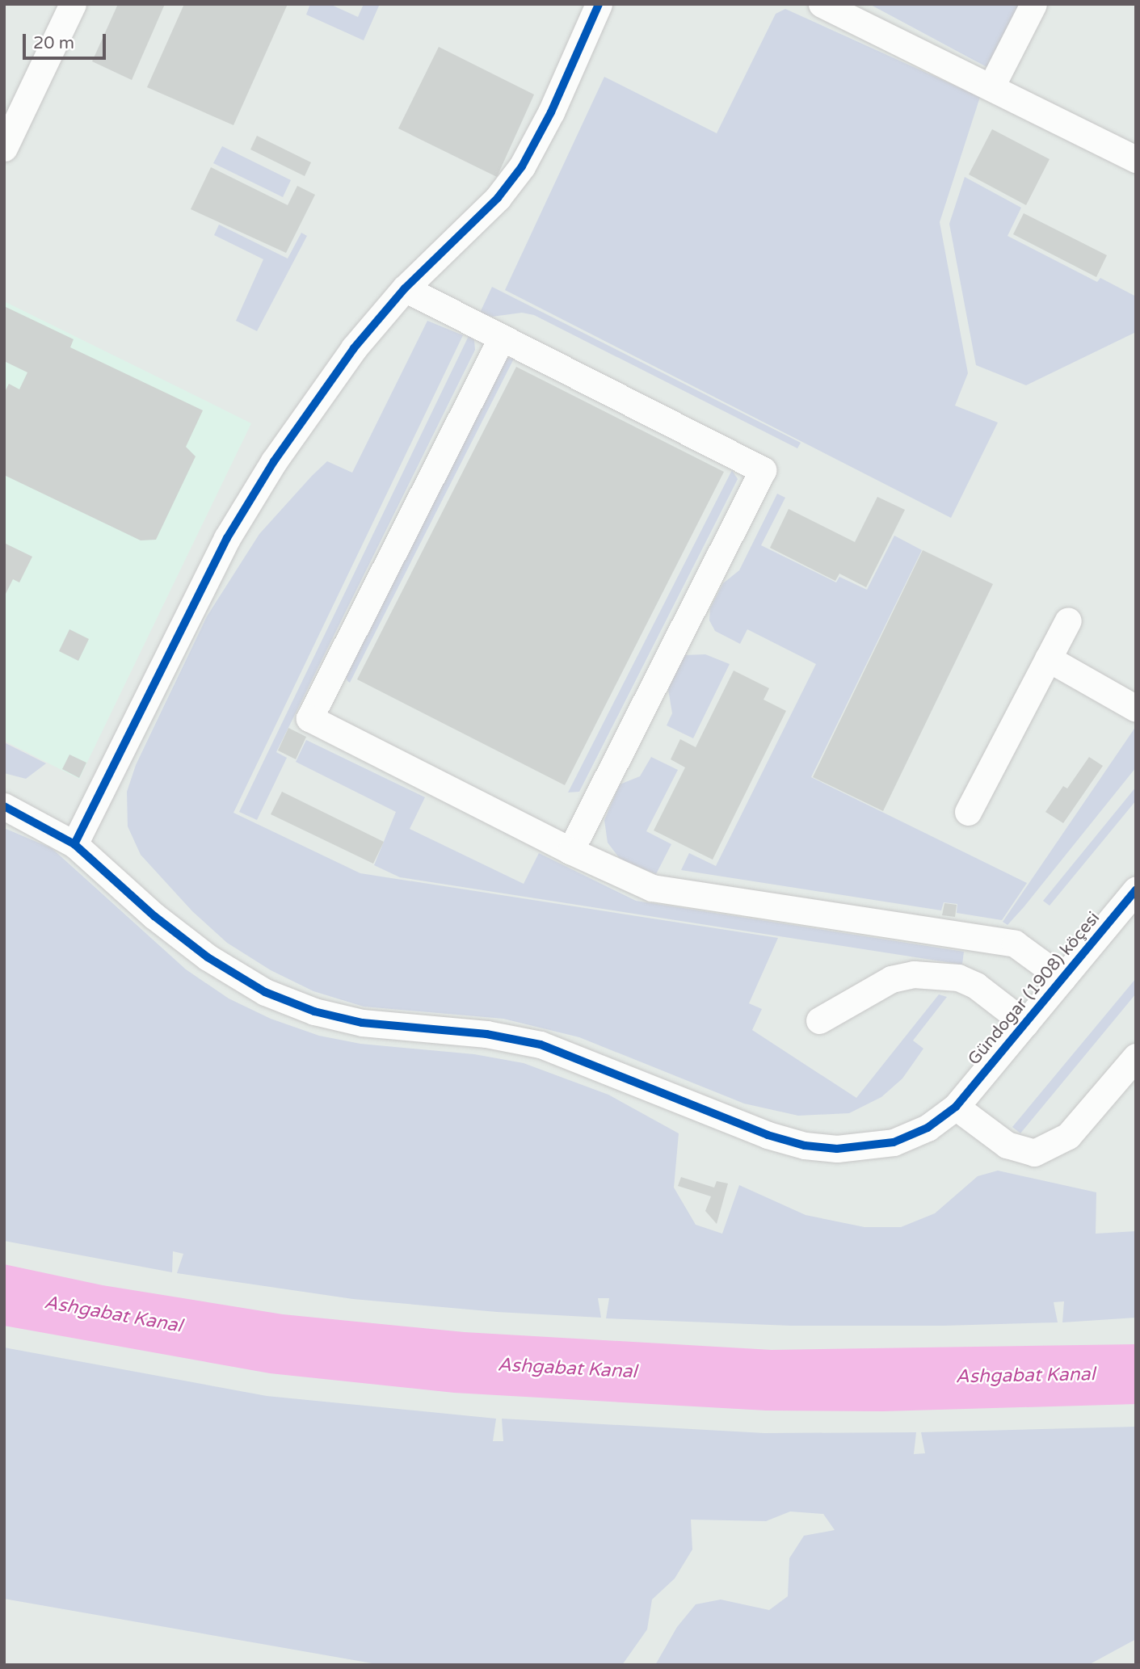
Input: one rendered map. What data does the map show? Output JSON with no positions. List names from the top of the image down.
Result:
{
  "streets": {
    "street": ["Gündogar (1908) köçesi"]
  },
  "water": ["Ashgabat Kanal"],
  "scale_bar": "20 m"
}
